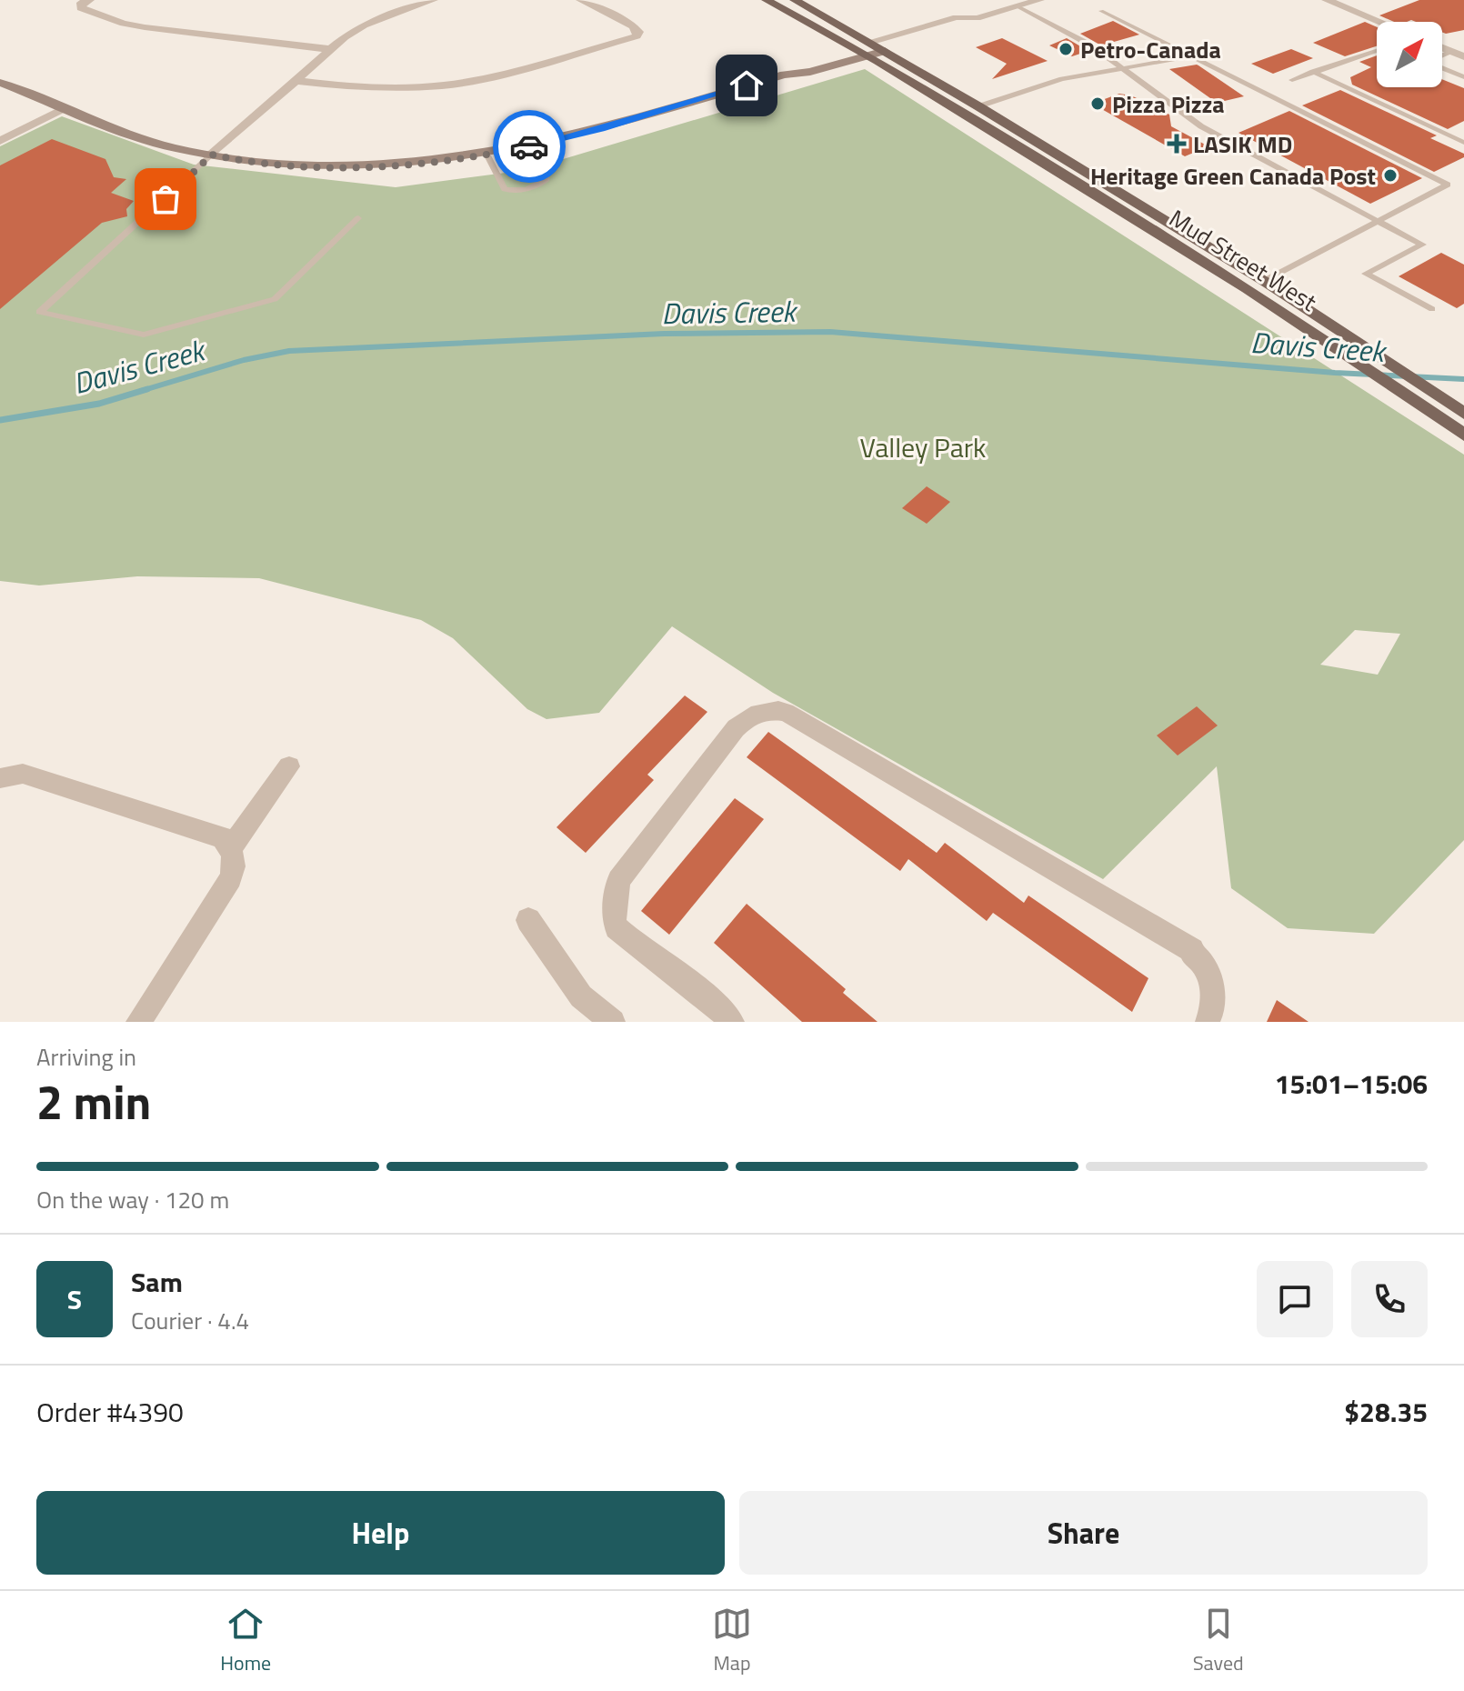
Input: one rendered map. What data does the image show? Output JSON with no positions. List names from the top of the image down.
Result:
{
  "streets": {
    "main road": ["Mud Street West"]
  },
  "water": ["Davis Creek"],
  "parks": ["Valley Park"],
  "places": {
    "other": ["Petro-Canada", "Pizza Pizza", "Heritage Green Canada Post"],
    "health": ["LASIK MD"]
  },
  "north": "top right",
  "page": {
    "heading": ["2 min", "Arriving in", "15:01–15:06"],
    "panel": [
      "Sam",
      "Courier · 4.4",
      "Order #4390",
      "$28.35"
    ],
    "bar": "On the way · 120 m",
    "round": "S",
    "buttons": ["Help", "Share"],
    "tabs": ["Home", "Map", "Saved"]
  }
}
